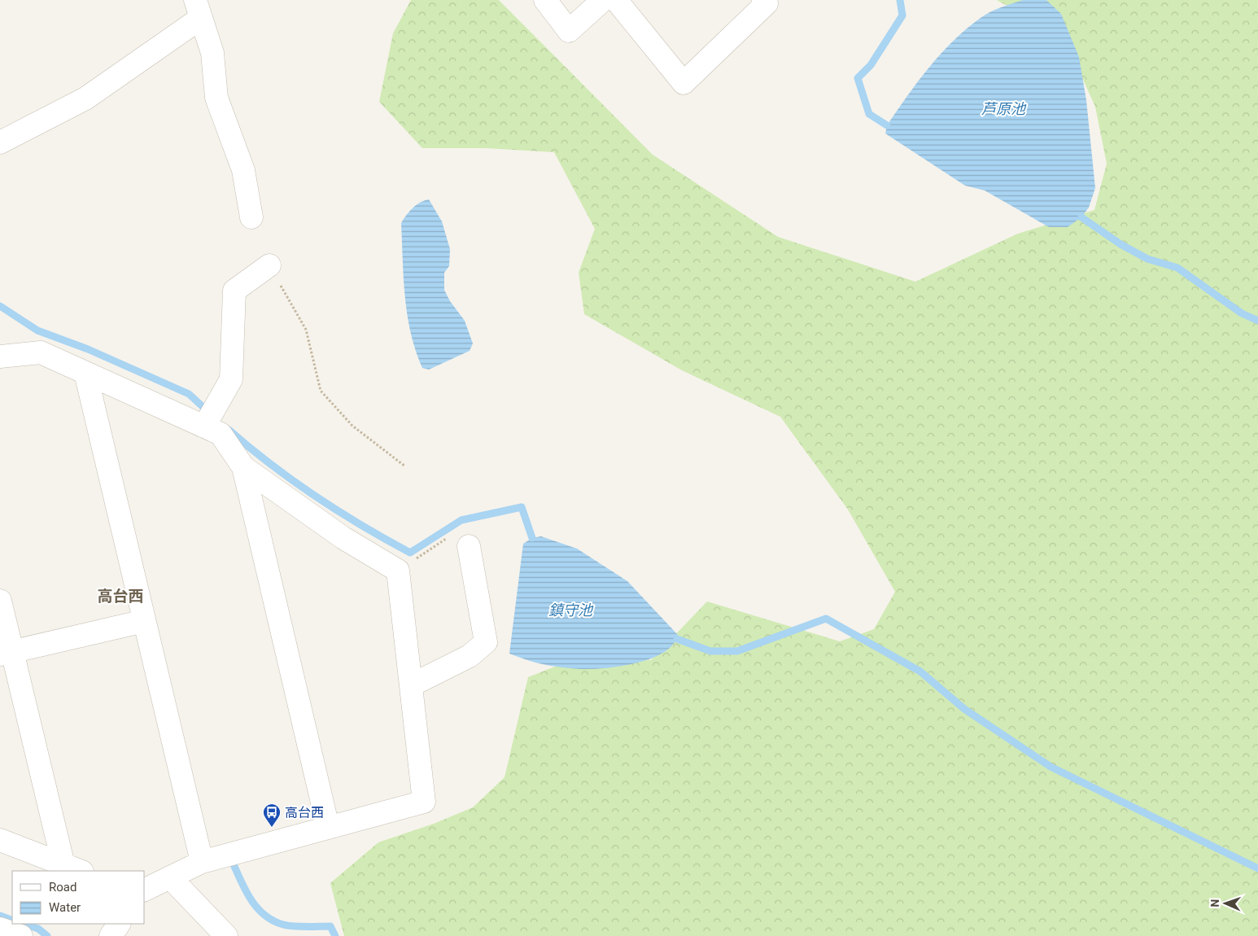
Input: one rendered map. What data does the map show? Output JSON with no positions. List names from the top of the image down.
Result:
{
  "districts": ["高台西"],
  "water": ["芦原池", "鎮守池"],
  "places": {
    "bus stop": ["高台西"]
  },
  "legend": ["Road", "Water"],
  "north": "left"
}
